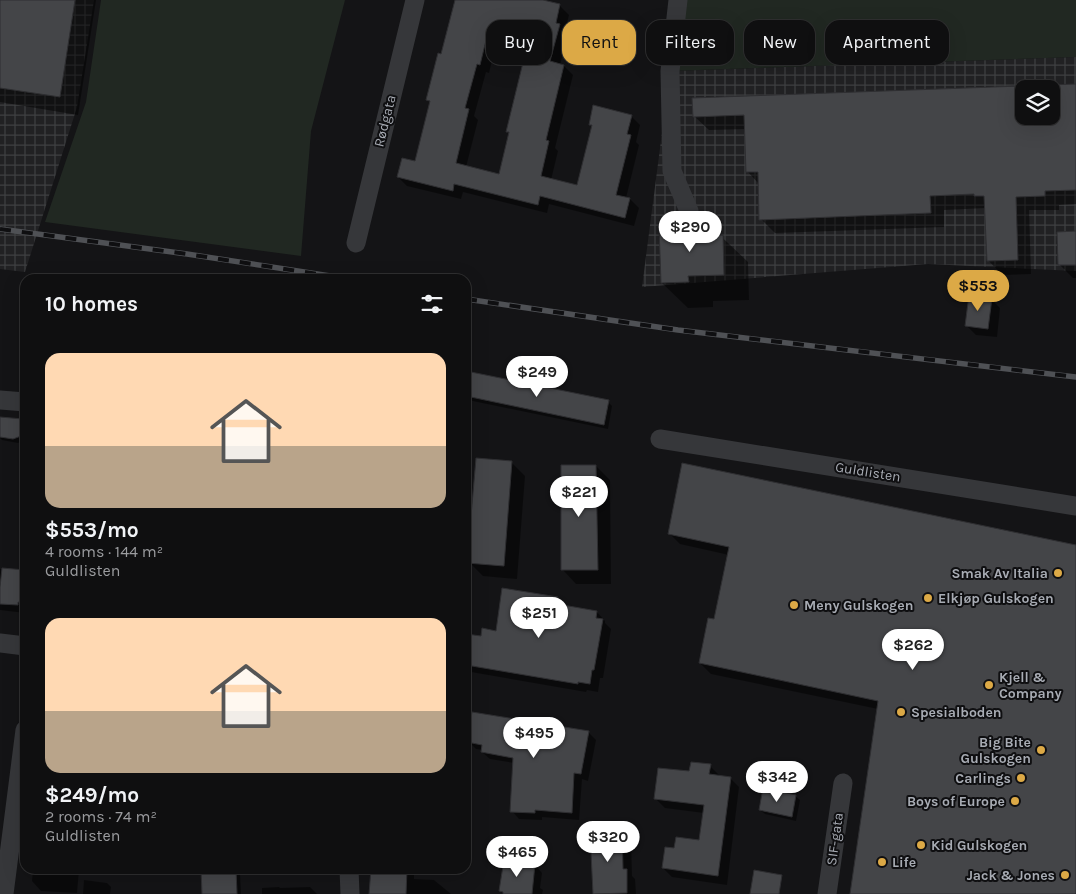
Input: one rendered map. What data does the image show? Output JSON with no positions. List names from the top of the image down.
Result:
{
  "streets": {
    "street": ["Rødgata", "Guldlisten", "SIF-gata"]
  },
  "places": [
    "Smak Av Italia",
    "Elkjøp Gulskogen",
    "Meny Gulskogen",
    "Kjell & Company",
    "Spesialboden",
    "Big Bite Gulskogen",
    "Carlings",
    "Boys of Europe",
    "Kid Gulskogen",
    "Life",
    "Jack & Jones"
  ],
  "page": {
    "chip": [
      "Buy",
      "Rent",
      "Filters",
      "New",
      "Apartment"
    ],
    "price": [
      "$290",
      "$553",
      "$249",
      "$221",
      "$251",
      "$262",
      "$495",
      "$342",
      "$320",
      "$465"
    ],
    "heading": "10 homes",
    "list": [
      {
        "name": "$553/mo",
        "note": "4 rooms · 144 m² · Guldlisten"
      },
      {
        "name": "$249/mo",
        "note": "2 rooms · 74 m² · Guldlisten"
      }
    ]
  }
}
